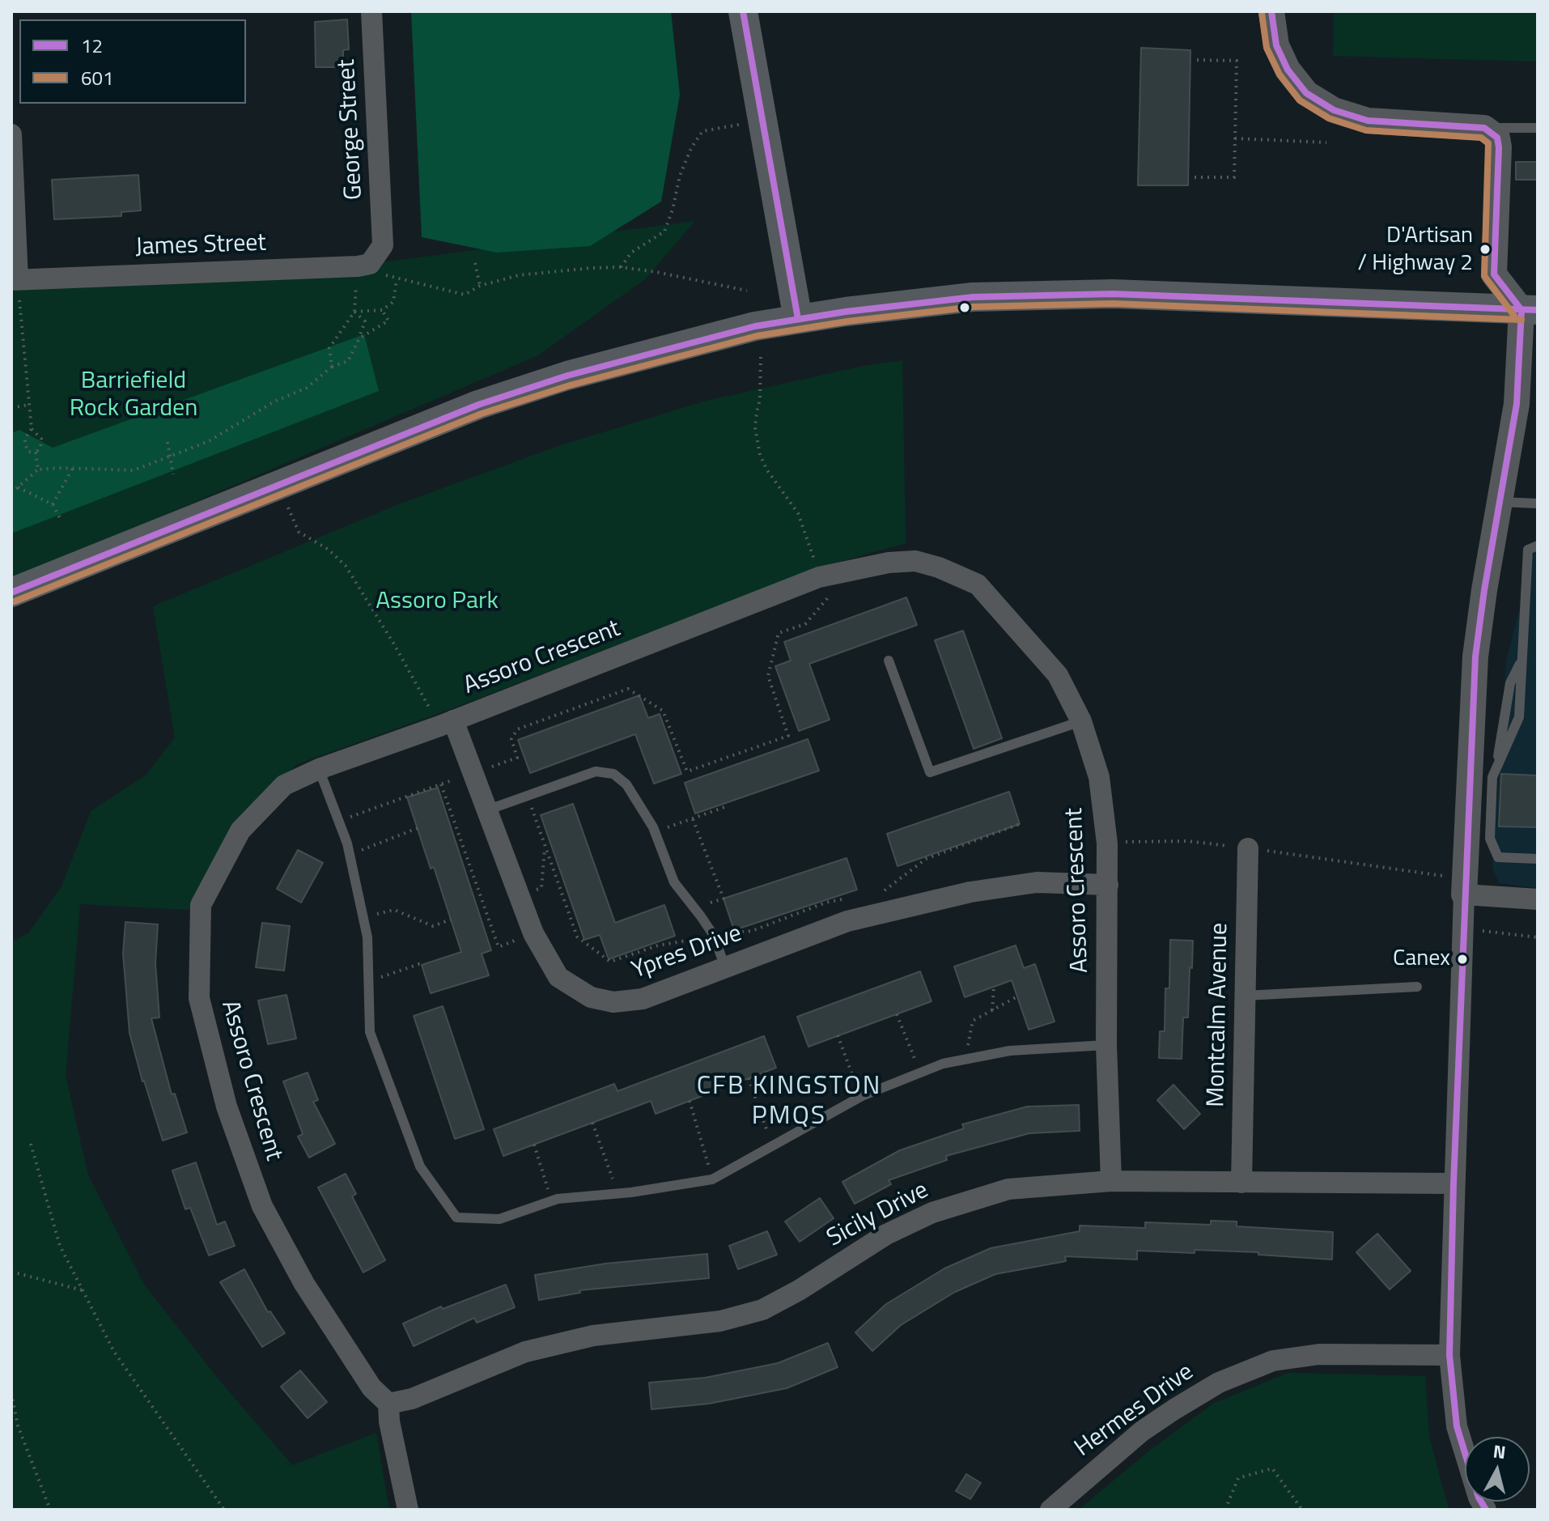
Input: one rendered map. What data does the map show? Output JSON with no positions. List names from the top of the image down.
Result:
{
  "streets": {
    "street": [
      "George Street",
      "James Street",
      "Assoro Crescent",
      "Ypres Drive",
      "Montcalm Avenue",
      "Sicily Drive",
      "Hermes Drive"
    ]
  },
  "crossings": [
    ["George Street", "James Street"],
    ["Assoro Crescent", "Ypres Drive"],
    ["Assoro Crescent", "Sicily Drive"],
    ["Montcalm Avenue", "Sicily Drive"]
  ],
  "districts": ["CFB KINGSTON PMQS"],
  "parks": ["Barriefield Rock Garden", "Assoro Park"],
  "places": ["D'Artisan / Highway 2", "Canex"],
  "lines": ["transit line 12", "transit line 601"],
  "legend": ["12", "601"],
  "north": "top"
}
